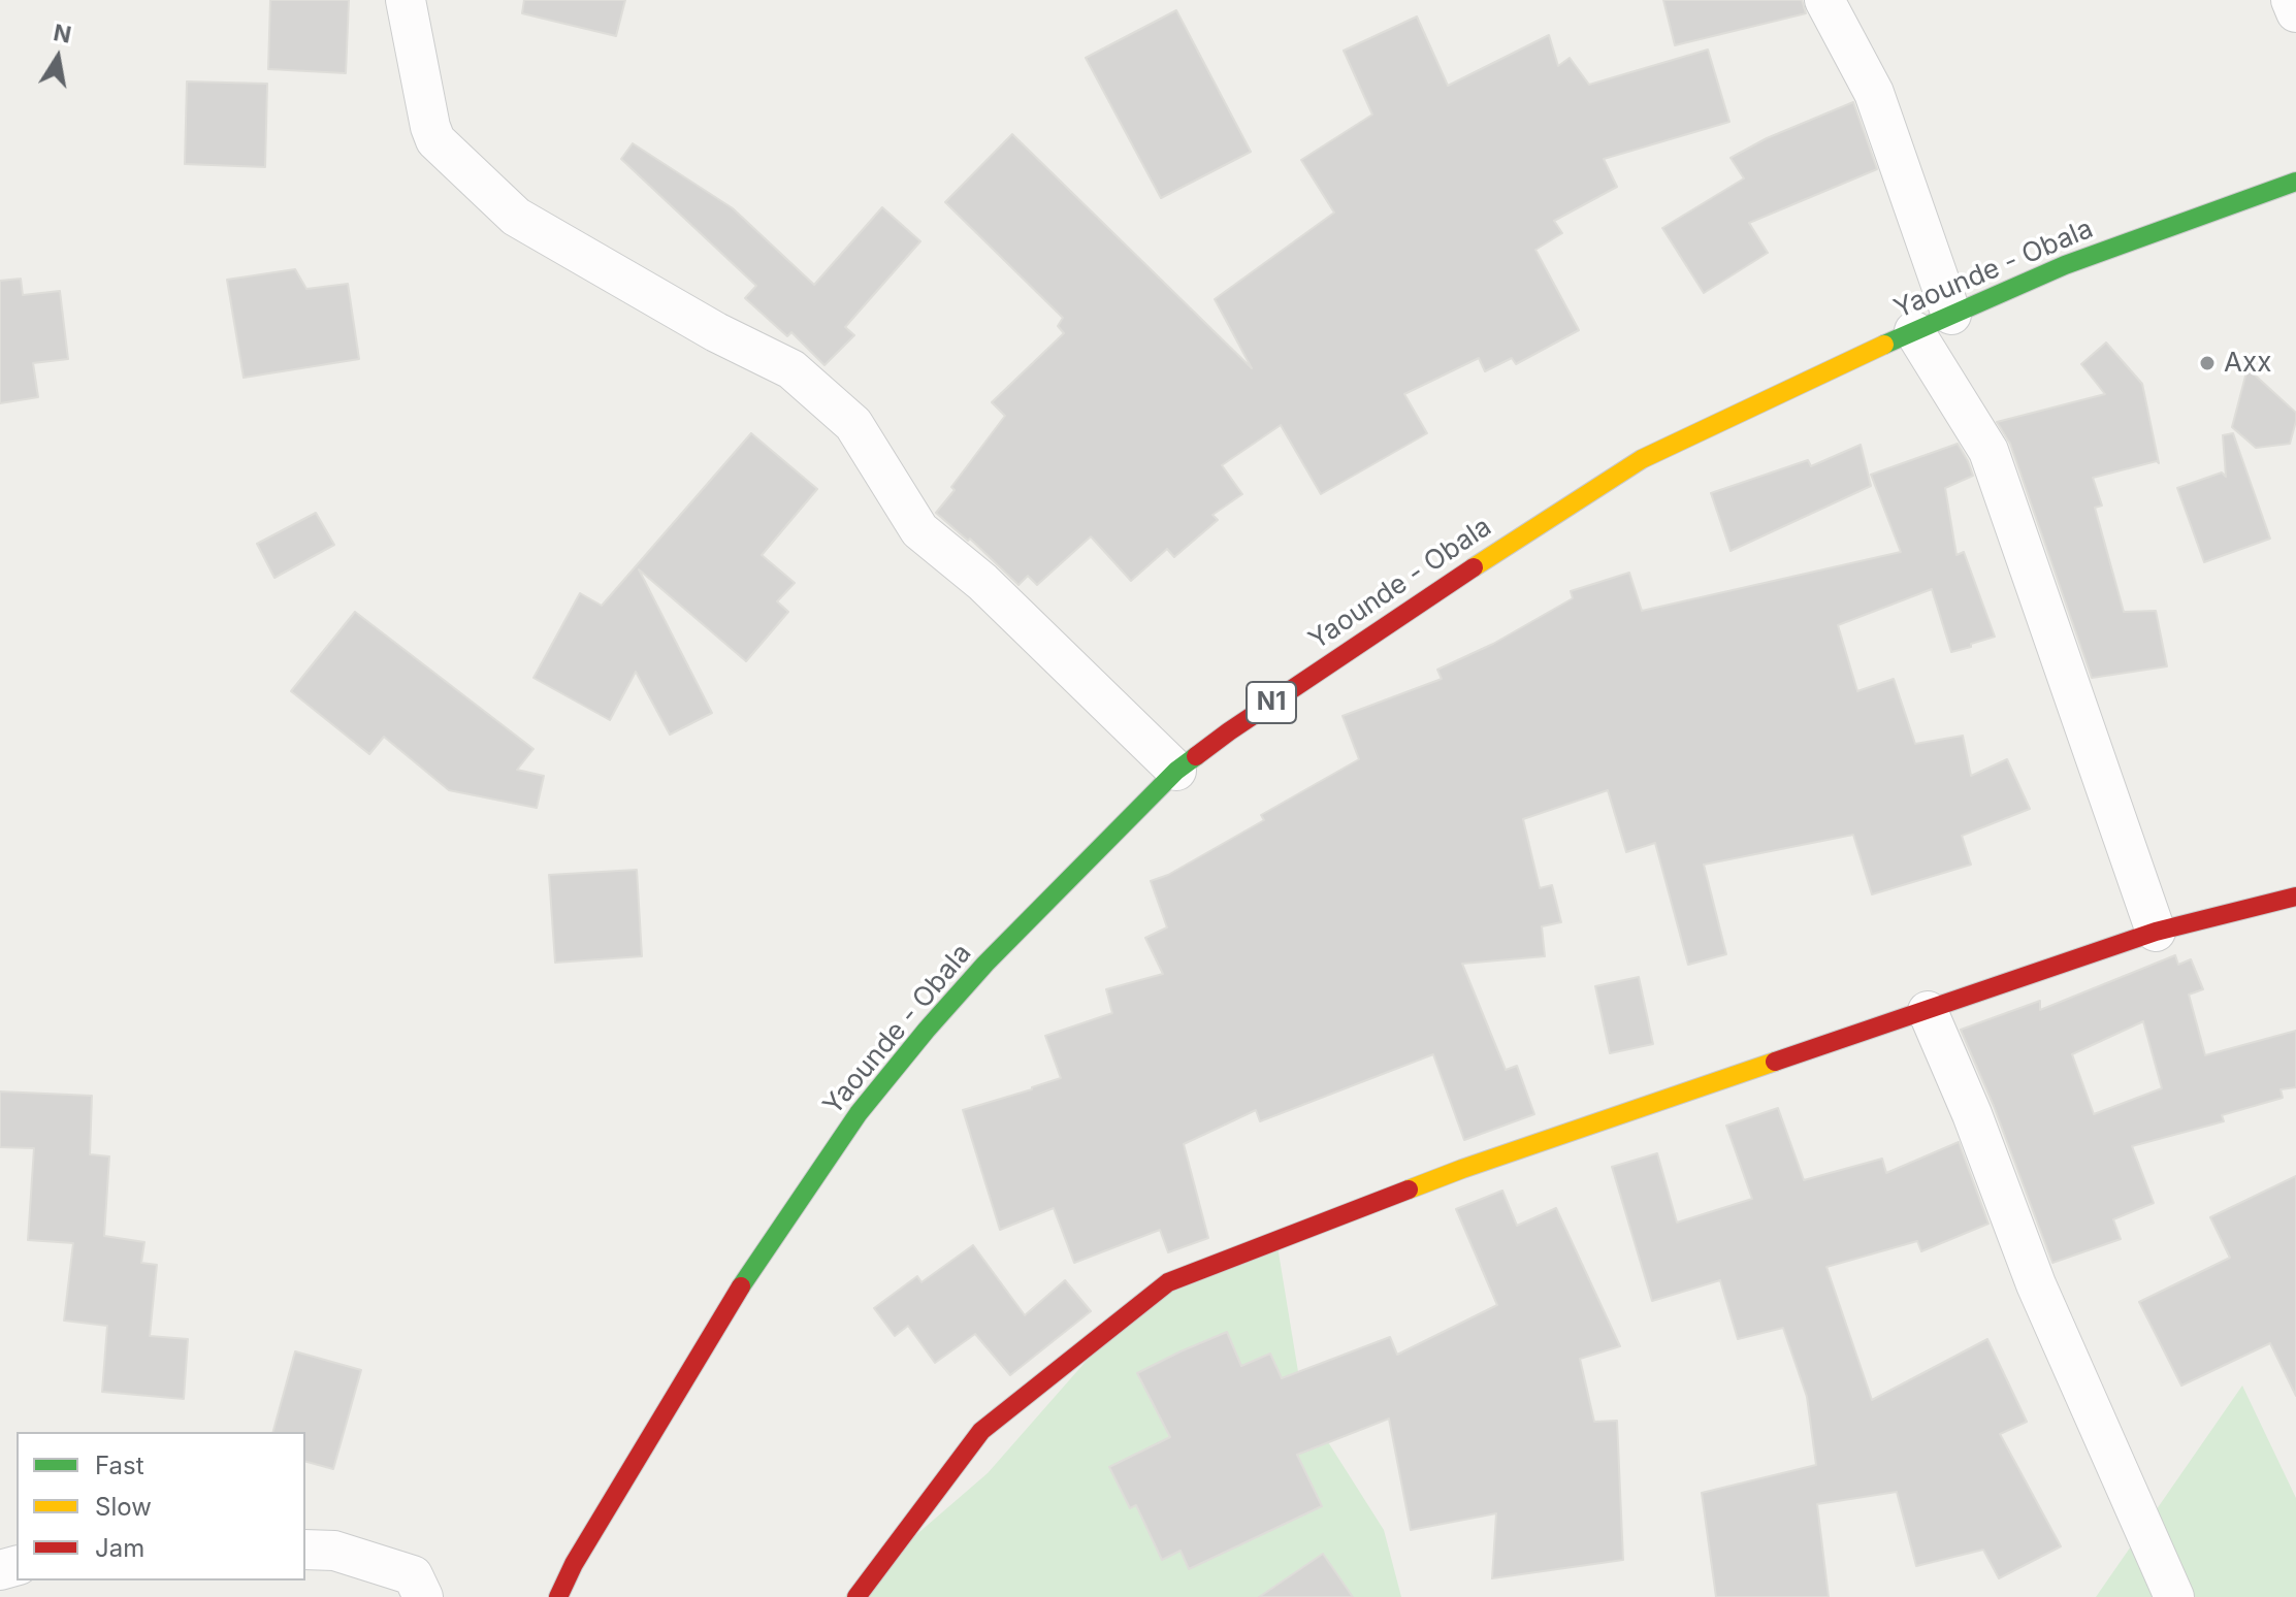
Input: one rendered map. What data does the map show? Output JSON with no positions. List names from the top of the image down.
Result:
{
  "streets": {
    "main road": ["Yaounde - Obala", "N1"]
  },
  "places": ["Axx"],
  "legend": ["Fast", "Slow", "Jam"],
  "north": "top"
}
